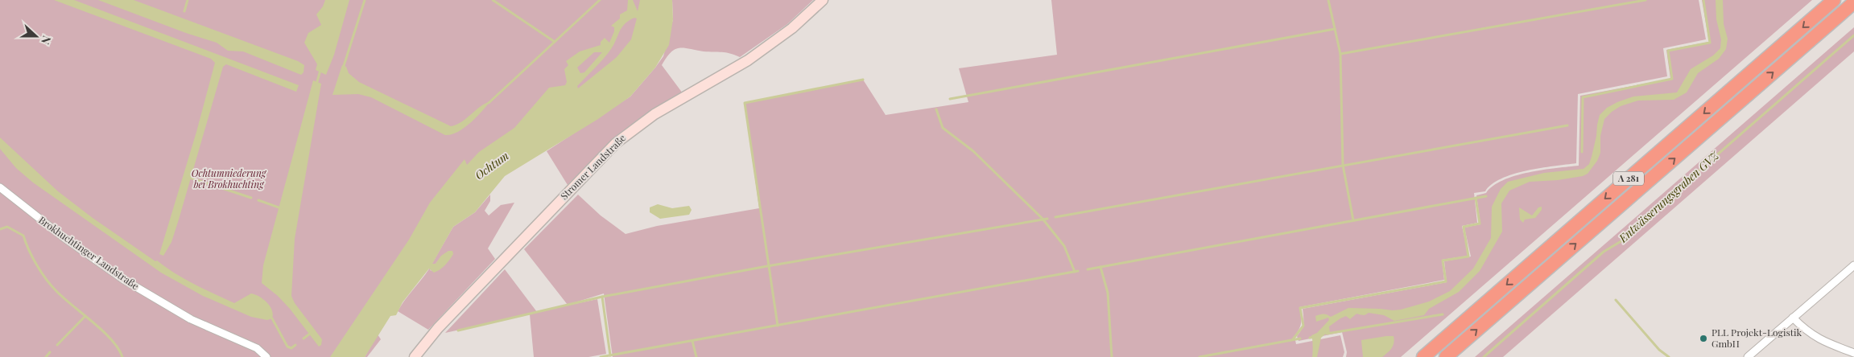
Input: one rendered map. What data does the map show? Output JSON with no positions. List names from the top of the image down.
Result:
{
  "streets": {
    "highway": ["A 281"],
    "main road": ["Stromer Landstraße"],
    "street": ["Brokhuchtinger Landstraße"]
  },
  "water": ["Ochtum", "Entwässerungsgraben GVZ"],
  "parks": ["Ochtumniederung bei Brokhuchting"],
  "places": ["PLL Projekt-Logistik GmbH"],
  "north": "right"
}
